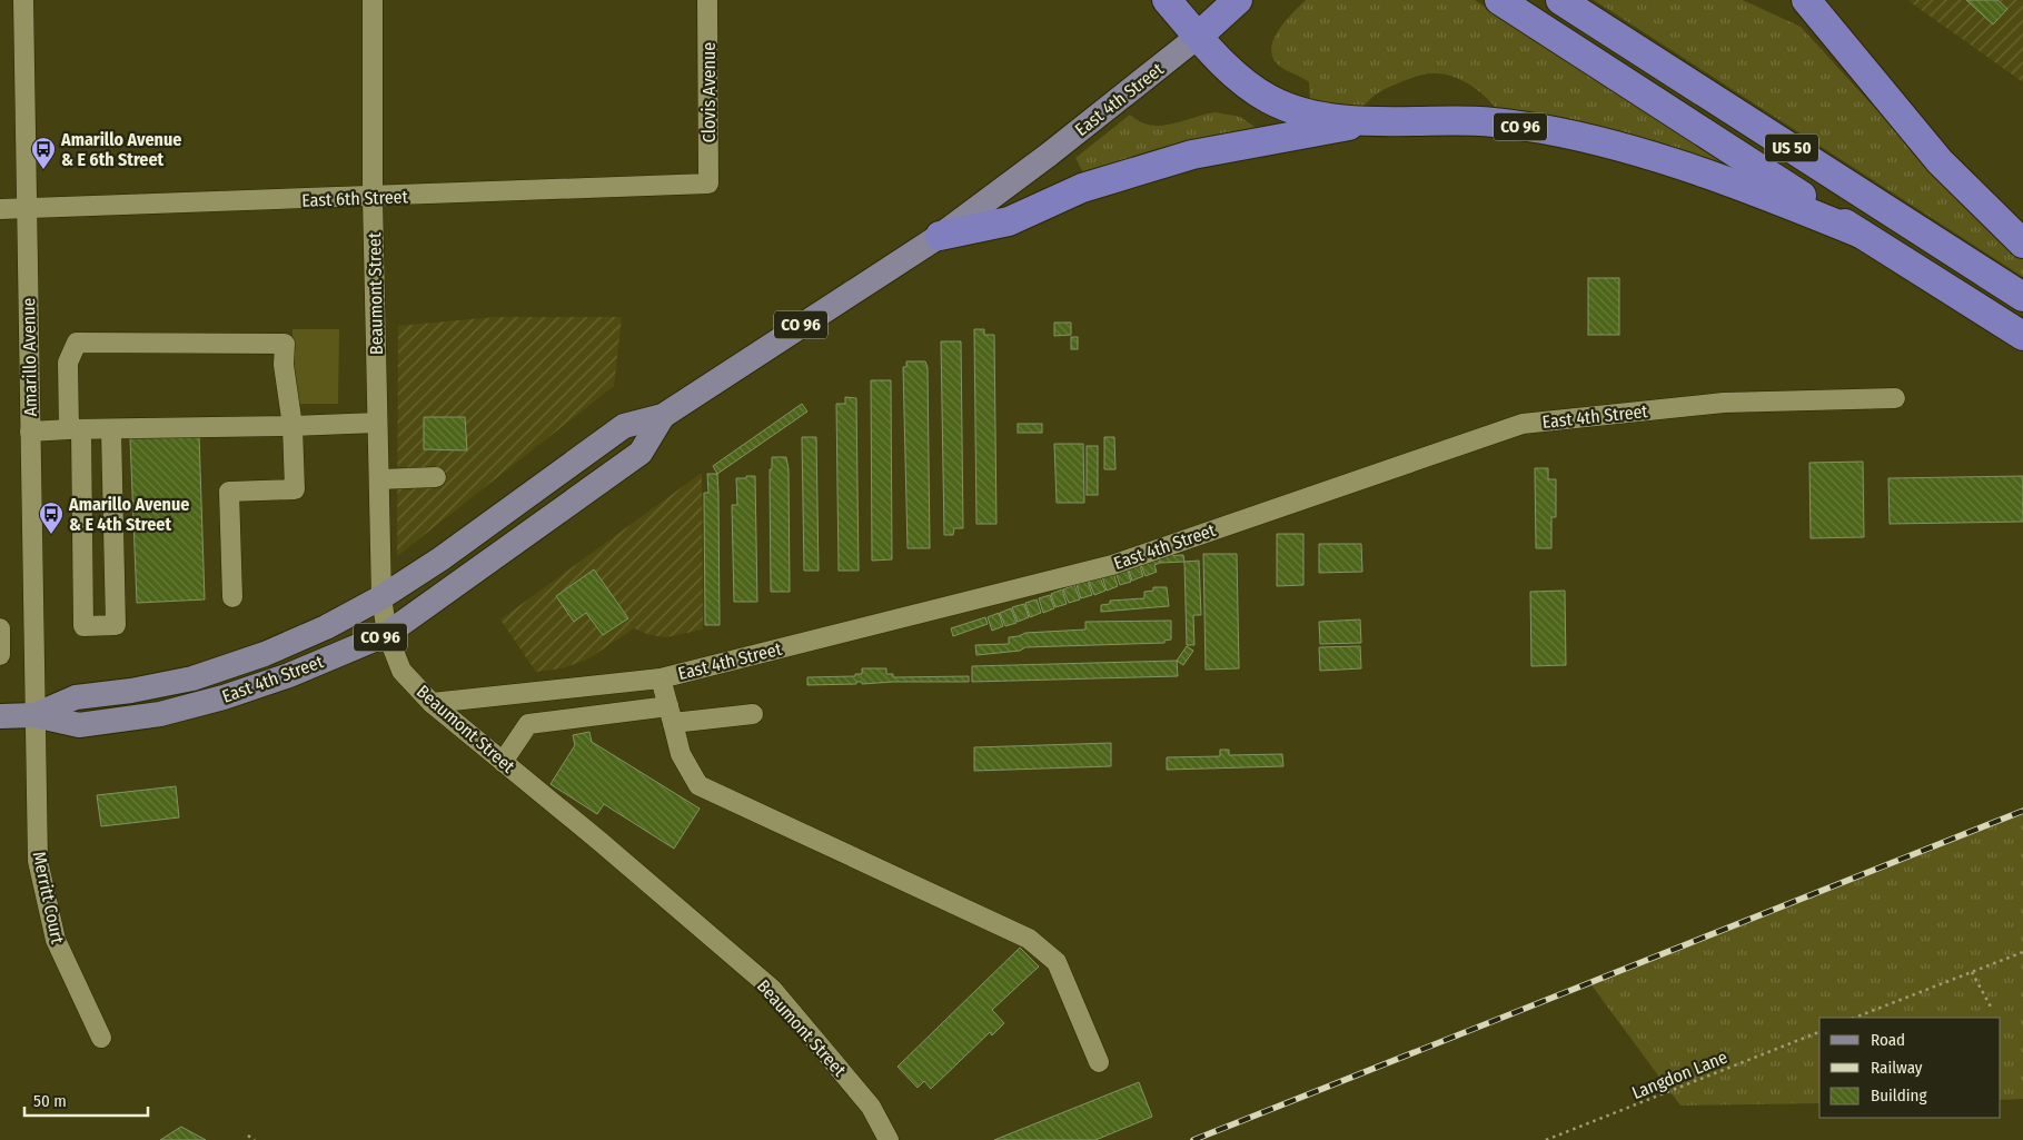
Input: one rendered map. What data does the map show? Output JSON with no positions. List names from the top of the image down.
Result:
{
  "streets": {
    "highway": ["East 4th Street", "CO 96", "US 50"],
    "street": [
      "Clovis Avenue",
      "East 6th Street",
      "Beaumont Street",
      "Amarillo Avenue",
      "Merritt Court"
    ],
    "path": ["Langdon Lane"]
  },
  "crossings": [
    ["Clovis Avenue", "East 6th Street"],
    ["East 4th Street", "CO 96"],
    ["East 4th Street", "Beaumont Street"],
    ["East 4th Street", "Amarillo Avenue"],
    ["East 4th Street", "Merritt Court"],
    ["CO 96", "US 50"],
    ["East 6th Street", "Beaumont Street"],
    ["East 6th Street", "Amarillo Avenue"],
    ["Amarillo Avenue", "Merritt Court"]
  ],
  "places": {
    "bus stop": ["Amarillo Avenue & E 6th Street", "Amarillo Avenue & E 4th Street"]
  },
  "legend": ["Road", "Railway", "Building"],
  "scale_bar": "50 m"
}
